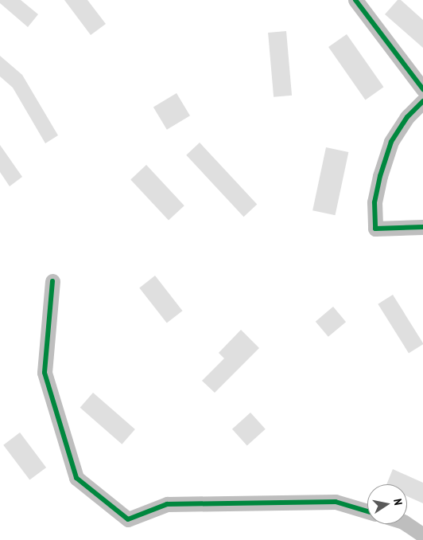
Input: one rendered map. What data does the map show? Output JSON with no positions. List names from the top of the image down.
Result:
{
  "north": "right"
}
